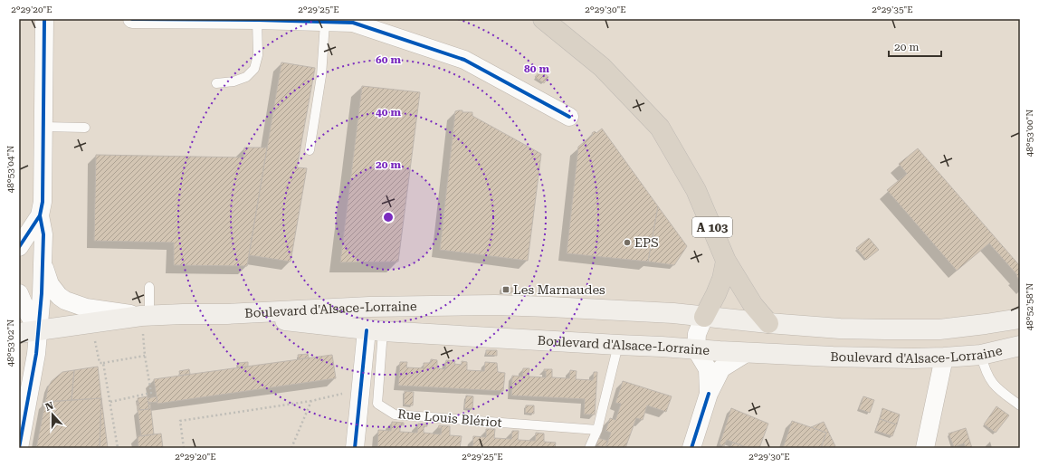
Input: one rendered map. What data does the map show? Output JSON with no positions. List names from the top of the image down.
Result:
{
  "streets": {
    "highway": ["A 103"],
    "main road": ["Boulevard d'Alsace-Lorraine"],
    "lane": ["Rue Louis Blériot"]
  },
  "crossings": [
    ["A 103", "Boulevard d'Alsace-Lorraine"],
    ["Boulevard d'Alsace-Lorraine", "Rue Louis Blériot"]
  ],
  "places": {
    "other": ["EPS"],
    "transit": ["Les Marnaudes"]
  },
  "scale_bar": "20 m",
  "north": "top",
  "coordinates": [
    "2°29'20\"E",
    "2°29'25\"E",
    "2°29'30\"E",
    "2°29'35\"E",
    "48°53'00\"N",
    "48°53'04\"N",
    "48°52'58\"N",
    "48°53'02\"N"
  ],
  "rings": [
    "60 m",
    "80 m",
    "40 m",
    "20 m"
  ]
}
